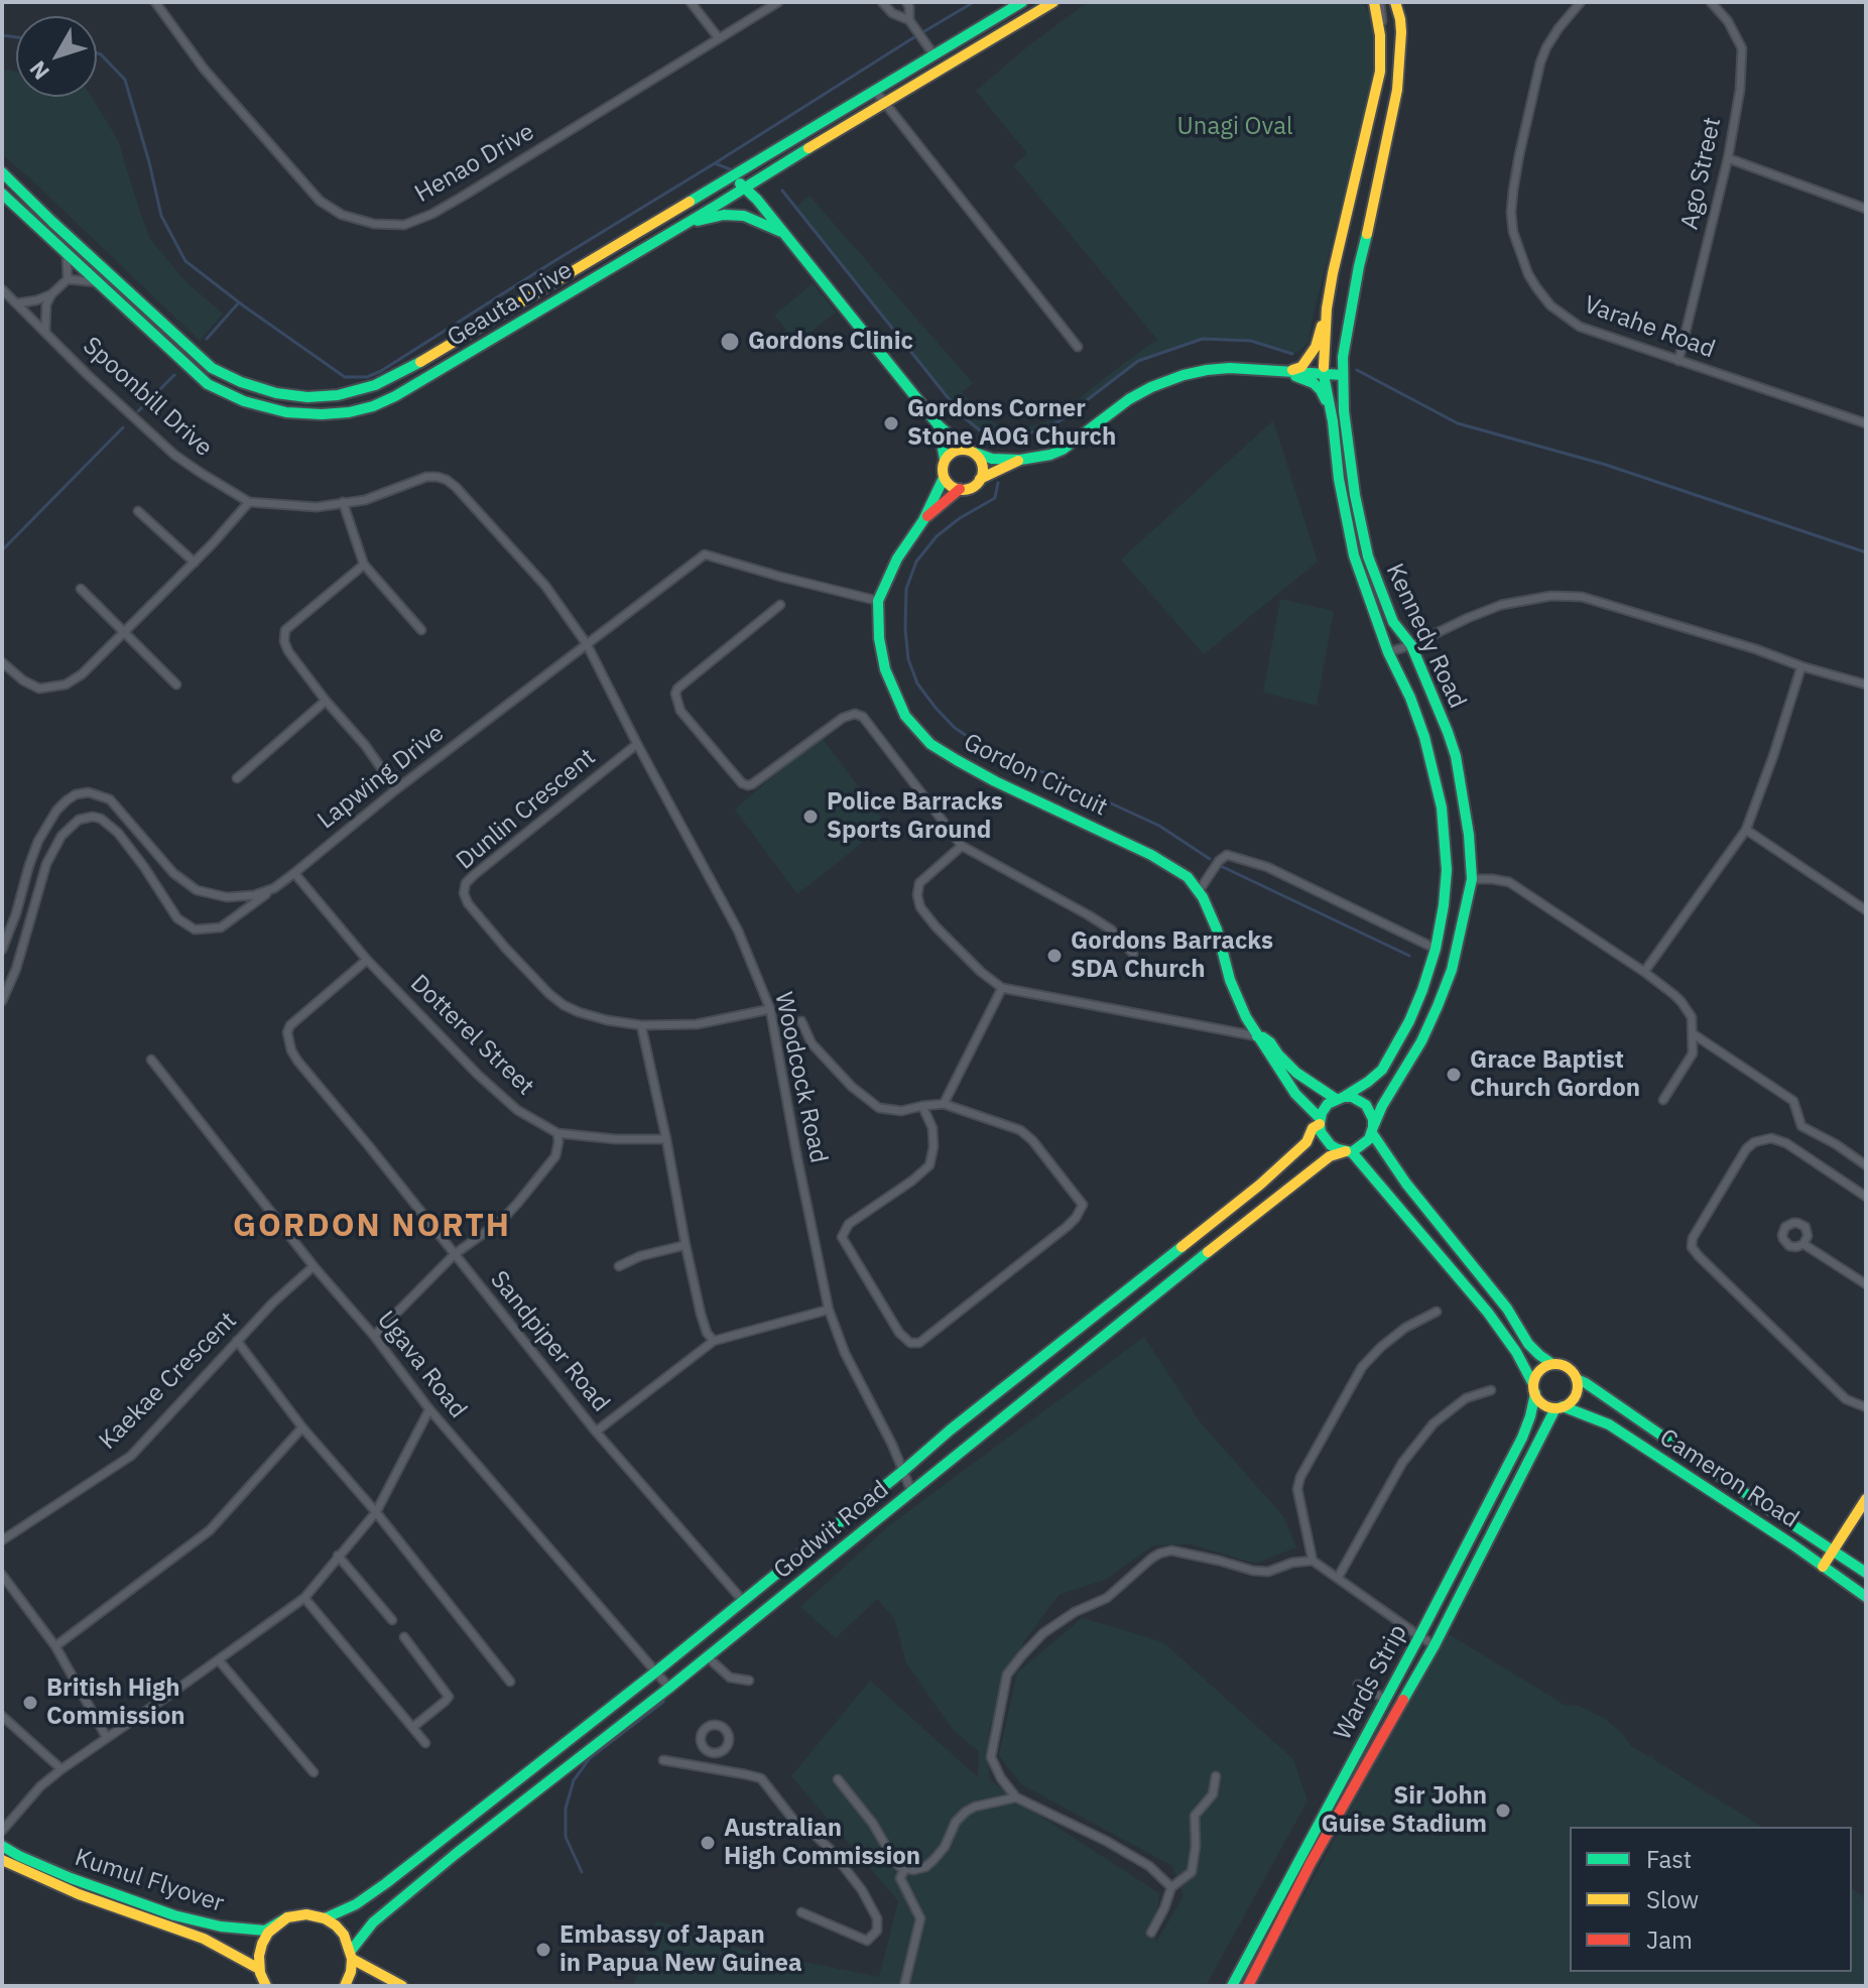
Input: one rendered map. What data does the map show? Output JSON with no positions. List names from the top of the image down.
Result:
{
  "streets": {
    "main road": [
      "Geauta Drive",
      "Kennedy Road",
      "Gordon Circuit",
      "Cameron Road",
      "Godwit Road",
      "Wards Strip",
      "Kumul Flyover"
    ],
    "street": [
      "Henao Drive",
      "Ago Street",
      "Varahe Road",
      "Spoonbill Drive",
      "Lapwing Drive",
      "Dunlin Crescent",
      "Dotterel Street",
      "Woodcock Road",
      "Sandpiper Road",
      "Ugava Road",
      "Kaekae Crescent"
    ]
  },
  "crossings": [
    ["Ago Street", "Varahe Road"],
    ["Spoonbill Drive", "Lapwing Drive"],
    ["Spoonbill Drive", "Woodcock Road"],
    ["Kennedy Road", "Gordon Circuit"],
    ["Kennedy Road", "Godwit Road"],
    ["Gordon Circuit", "Lapwing Drive"],
    ["Gordon Circuit", "Godwit Road"],
    ["Lapwing Drive", "Dotterel Street"],
    ["Lapwing Drive", "Woodcock Road"],
    ["Dunlin Crescent", "Woodcock Road"],
    ["Dotterel Street", "Sandpiper Road"],
    ["Woodcock Road", "Godwit Road"],
    ["Sandpiper Road", "Godwit Road"],
    ["Ugava Road", "Kaekae Crescent"],
    ["Ugava Road", "Godwit Road"],
    ["Cameron Road", "Wards Strip"]
  ],
  "districts": ["GORDON NORTH"],
  "parks": ["Unagi Oval"],
  "places": [
    "Gordons Clinic",
    "Gordons Corner Stone AOG Church",
    "Police Barracks Sports Ground",
    "Gordons Barracks SDA Church",
    "Grace Baptist Church Gordon",
    "British High Commission",
    "Sir John Guise Stadium",
    "Australian High Commission",
    "Embassy of Japan in Papua New Guinea"
  ],
  "legend": ["Fast", "Slow", "Jam"],
  "north": "bottom left"
}
